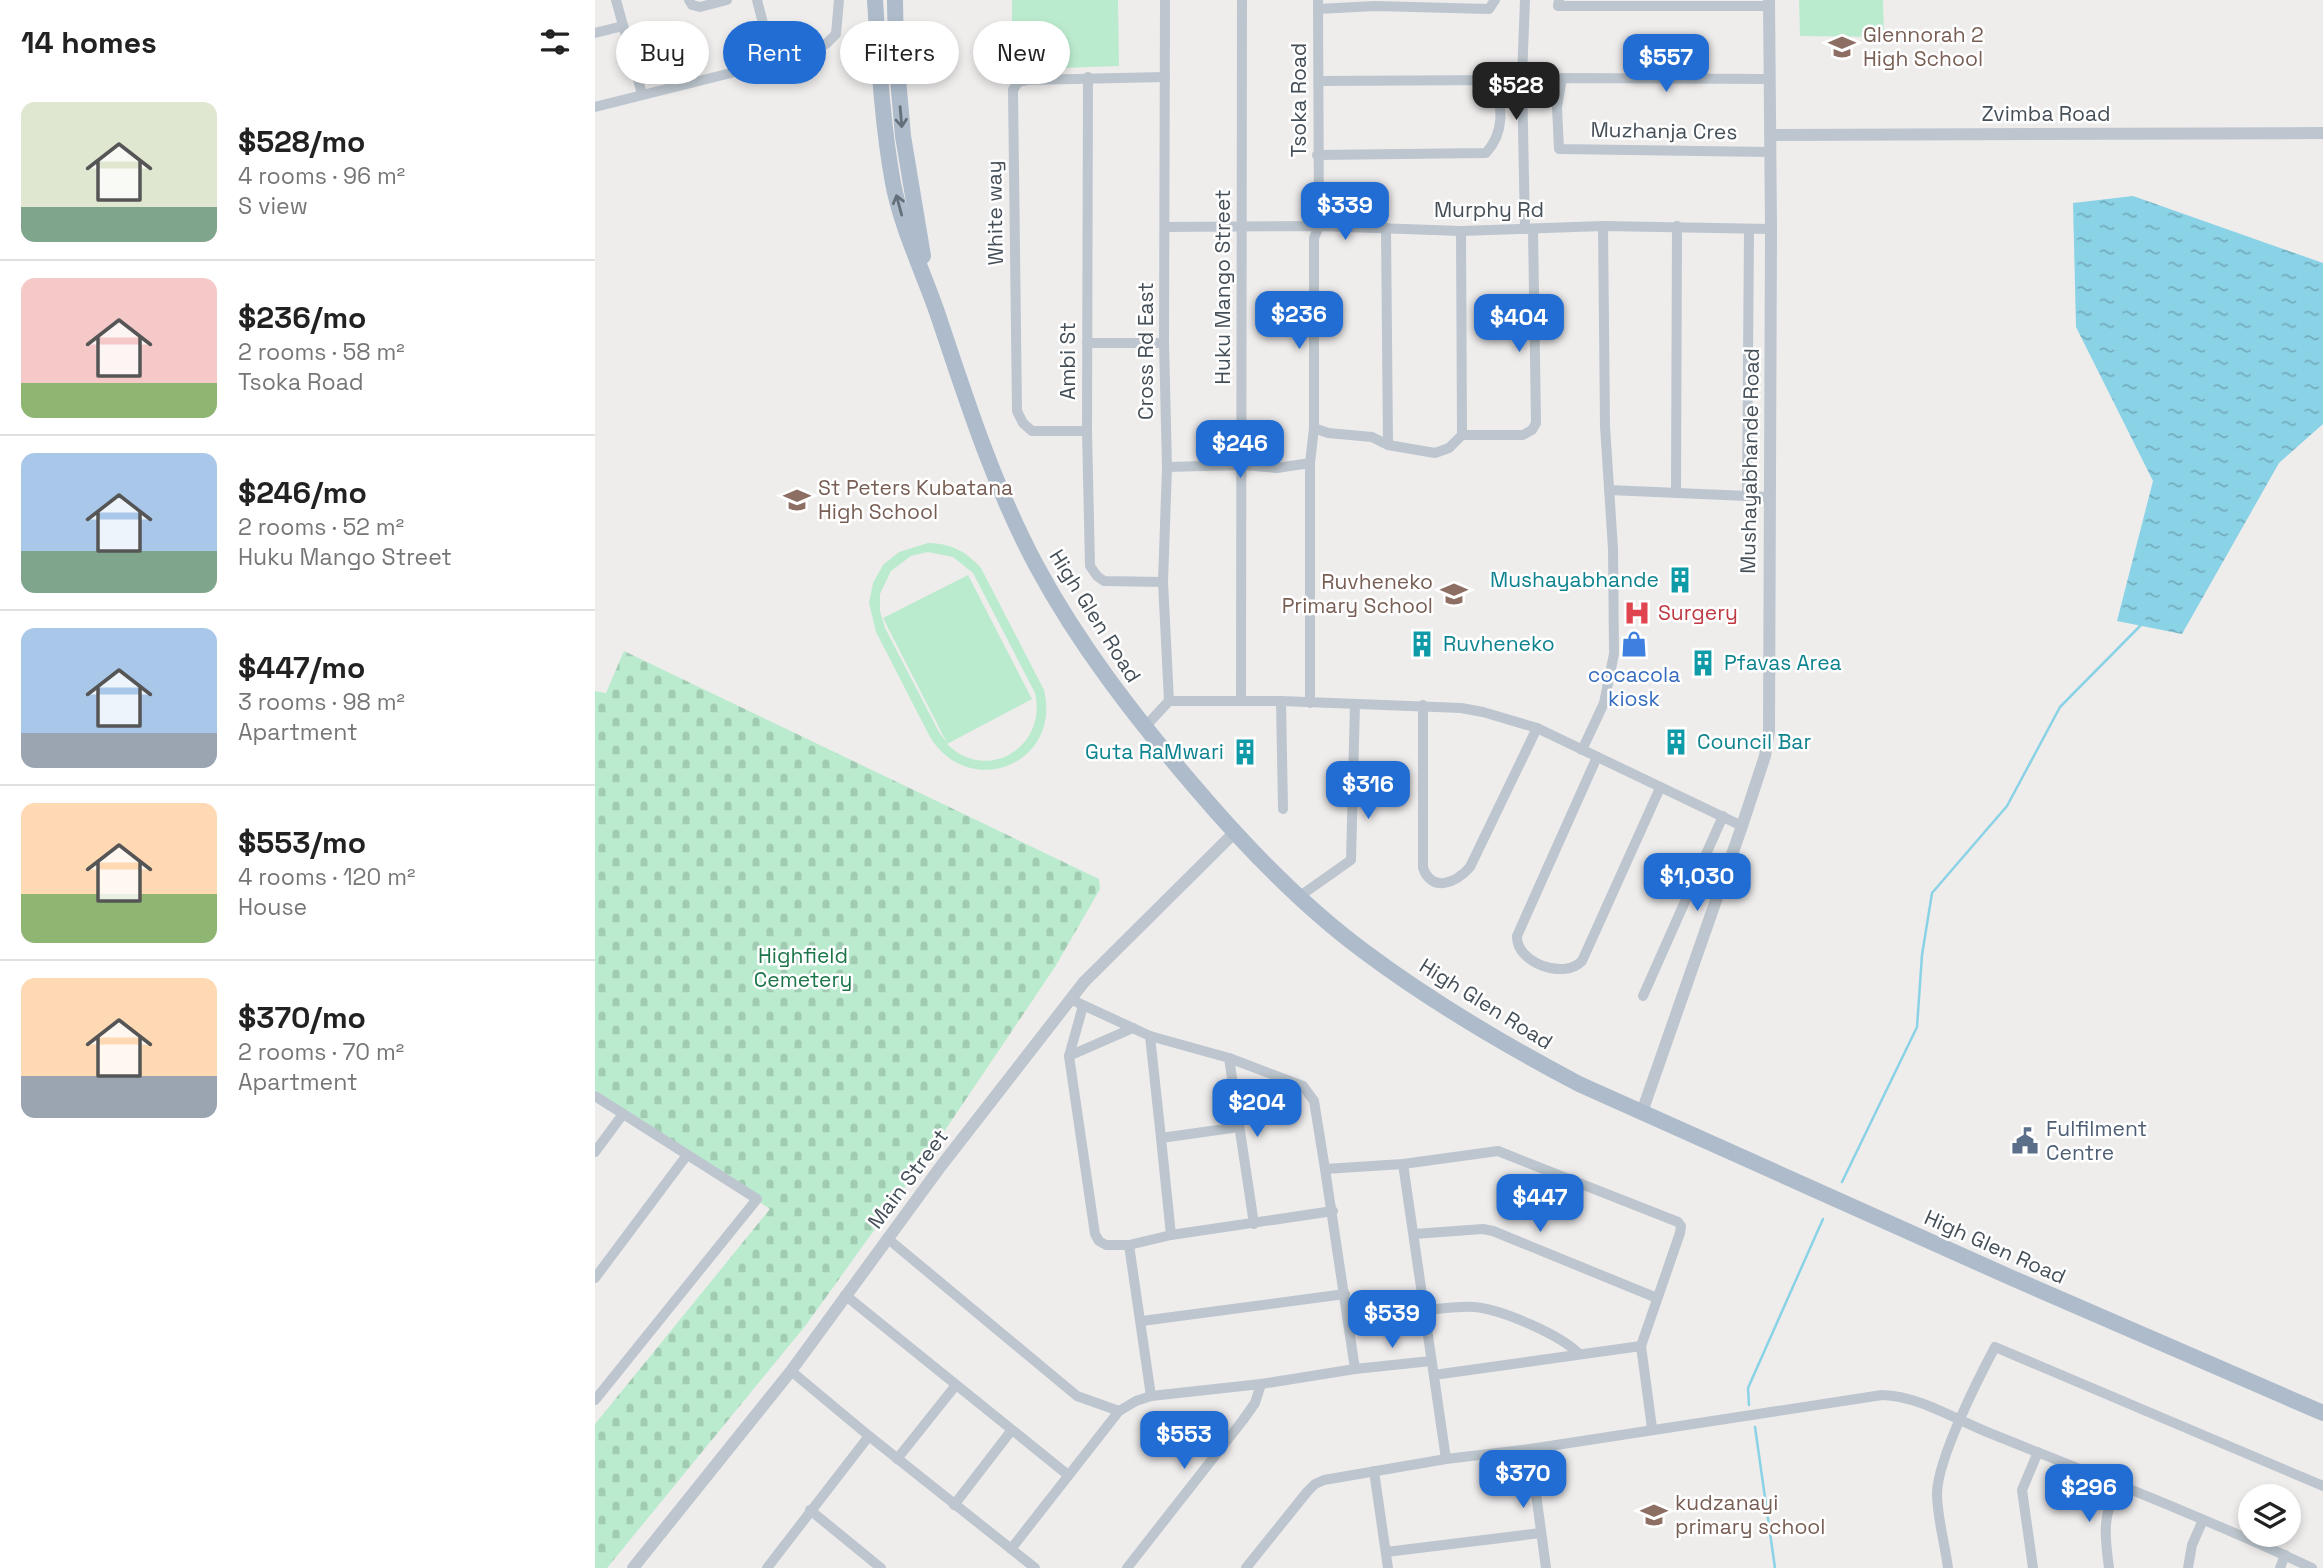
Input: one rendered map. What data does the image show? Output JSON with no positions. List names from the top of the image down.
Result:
{
  "streets": {
    "main road": ["High Glen Road"],
    "street": [
      "Tsoka Road",
      "Zvimba Road",
      "Muzhanja Cres",
      "Murphy Rd",
      "White way",
      "Huku Mango Street",
      "Cross Rd East",
      "Ambi St",
      "Mushayabhande Road",
      "Main Street"
    ]
  },
  "crossings": [
    ["Tsoka Road", "Murphy Rd"],
    ["Zvimba Road", "Mushayabhande Road"],
    ["Muzhanja Cres", "Mushayabhande Road"],
    ["Murphy Rd", "Huku Mango Street"],
    ["Murphy Rd", "Cross Rd East"],
    ["Murphy Rd", "Mushayabhande Road"],
    ["White way", "Cross Rd East"],
    ["White way", "Ambi St"],
    ["Cross Rd East", "Ambi St"],
    ["Mushayabhande Road", "High Glen Road"],
    ["High Glen Road", "Main Street"]
  ],
  "parks": ["Highfield Cemetery"],
  "places": {
    "school or university": [
      "Glennorah 2 High School",
      "St Peters Kubatana High School",
      "Ruvheneko Primary School",
      "kudzanayi primary school"
    ],
    "building": [
      "Mushayabhande",
      "Ruvheneko",
      "Pfavas Area",
      "Council Bar",
      "Guta RaMwari"
    ],
    "hospital": ["Surgery"],
    "shop": ["cocacola kiosk"],
    "public building": ["Fulfilment Centre"]
  },
  "page": {
    "heading": "14 homes",
    "chip": [
      "Buy",
      "Rent",
      "Filters",
      "New"
    ],
    "price": [
      "$557",
      "$528",
      "$339",
      "$236",
      "$404",
      "$246",
      "$316",
      "$1,030",
      "$204",
      "$447",
      "$539",
      "$553",
      "$370",
      "$296"
    ],
    "list": [
      {
        "name": "$528/mo",
        "note": "4 rooms · 96 m² · S view"
      },
      {
        "name": "$236/mo",
        "note": "2 rooms · 58 m² · Tsoka Road"
      },
      {
        "name": "$246/mo",
        "note": "2 rooms · 52 m² · Huku Mango Street"
      },
      {
        "name": "$447/mo",
        "note": "3 rooms · 98 m² · Apartment"
      },
      {
        "name": "$553/mo",
        "note": "4 rooms · 120 m² · House"
      },
      {
        "name": "$370/mo",
        "note": "2 rooms · 70 m² · Apartment"
      }
    ]
  }
}
